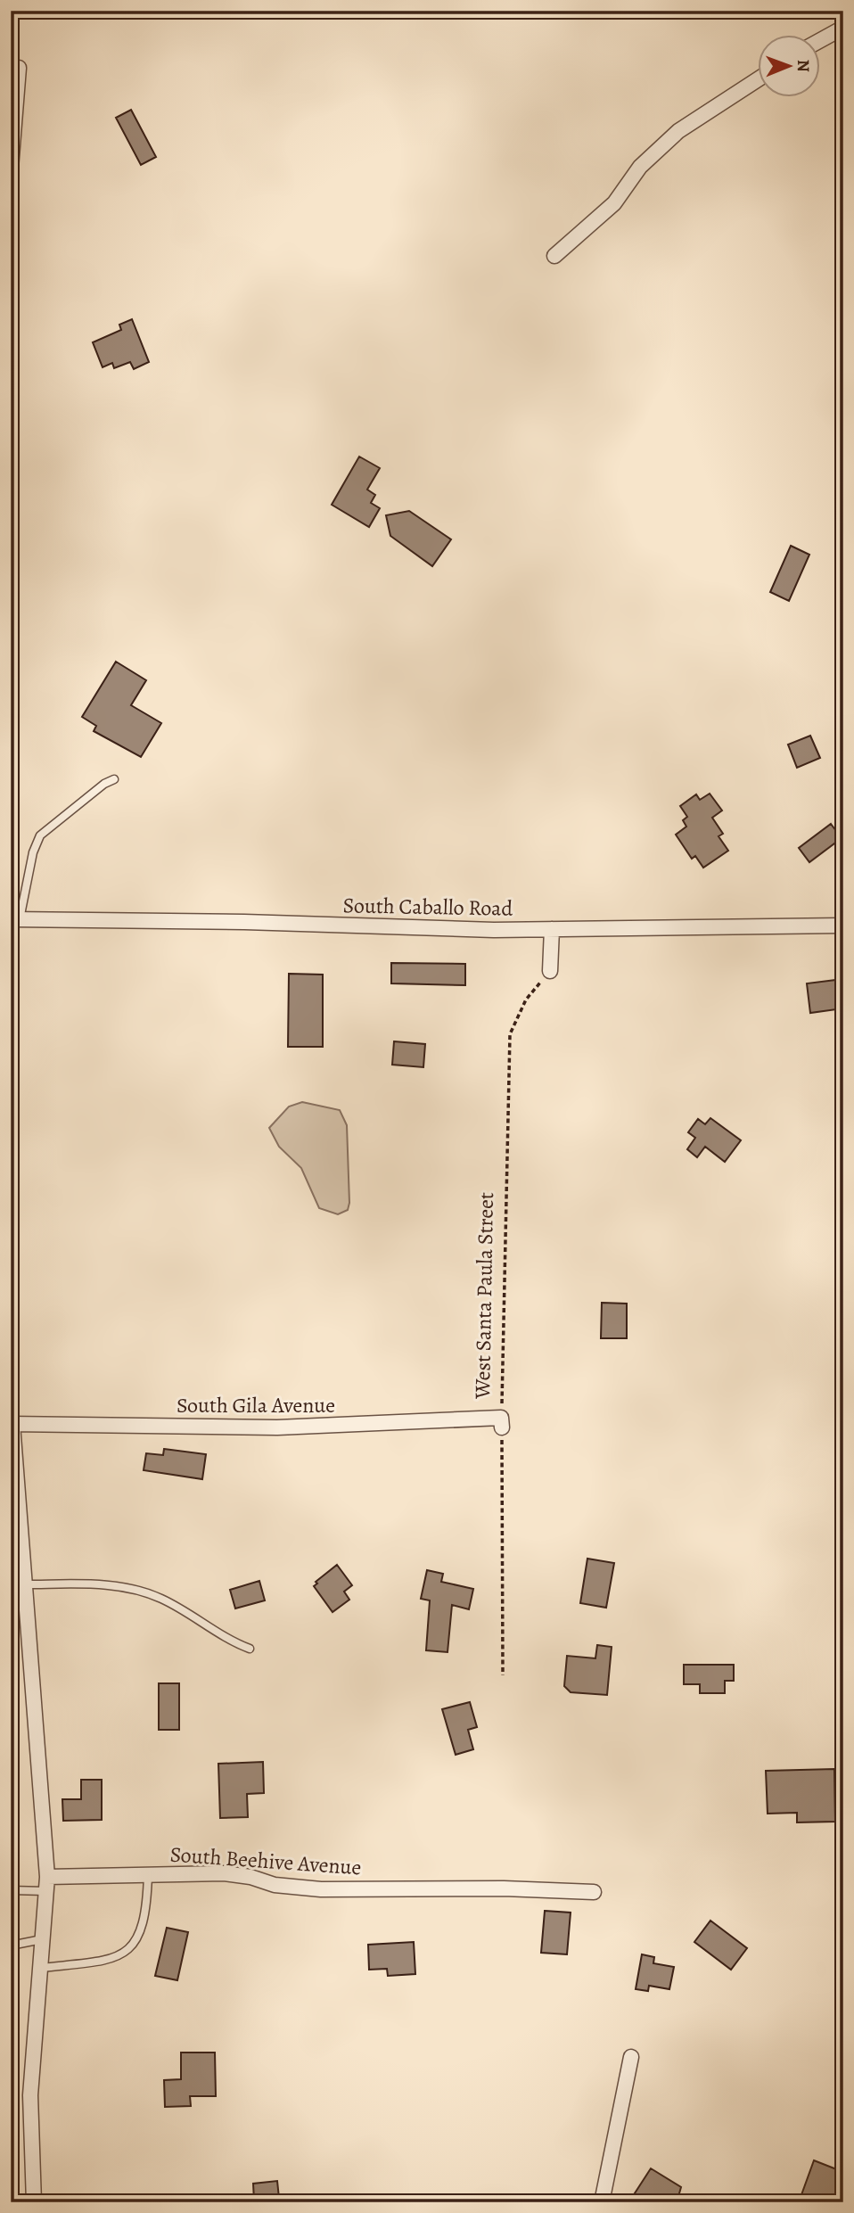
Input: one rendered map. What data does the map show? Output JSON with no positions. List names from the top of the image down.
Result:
{
  "streets": {
    "street": ["South Caballo Road", "South Gila Avenue", "South Beehive Avenue"],
    "path": ["West Santa Paula Street"]
  },
  "crossings": [
    ["West Santa Paula Street", "South Gila Avenue"]
  ],
  "north": "right"
}
